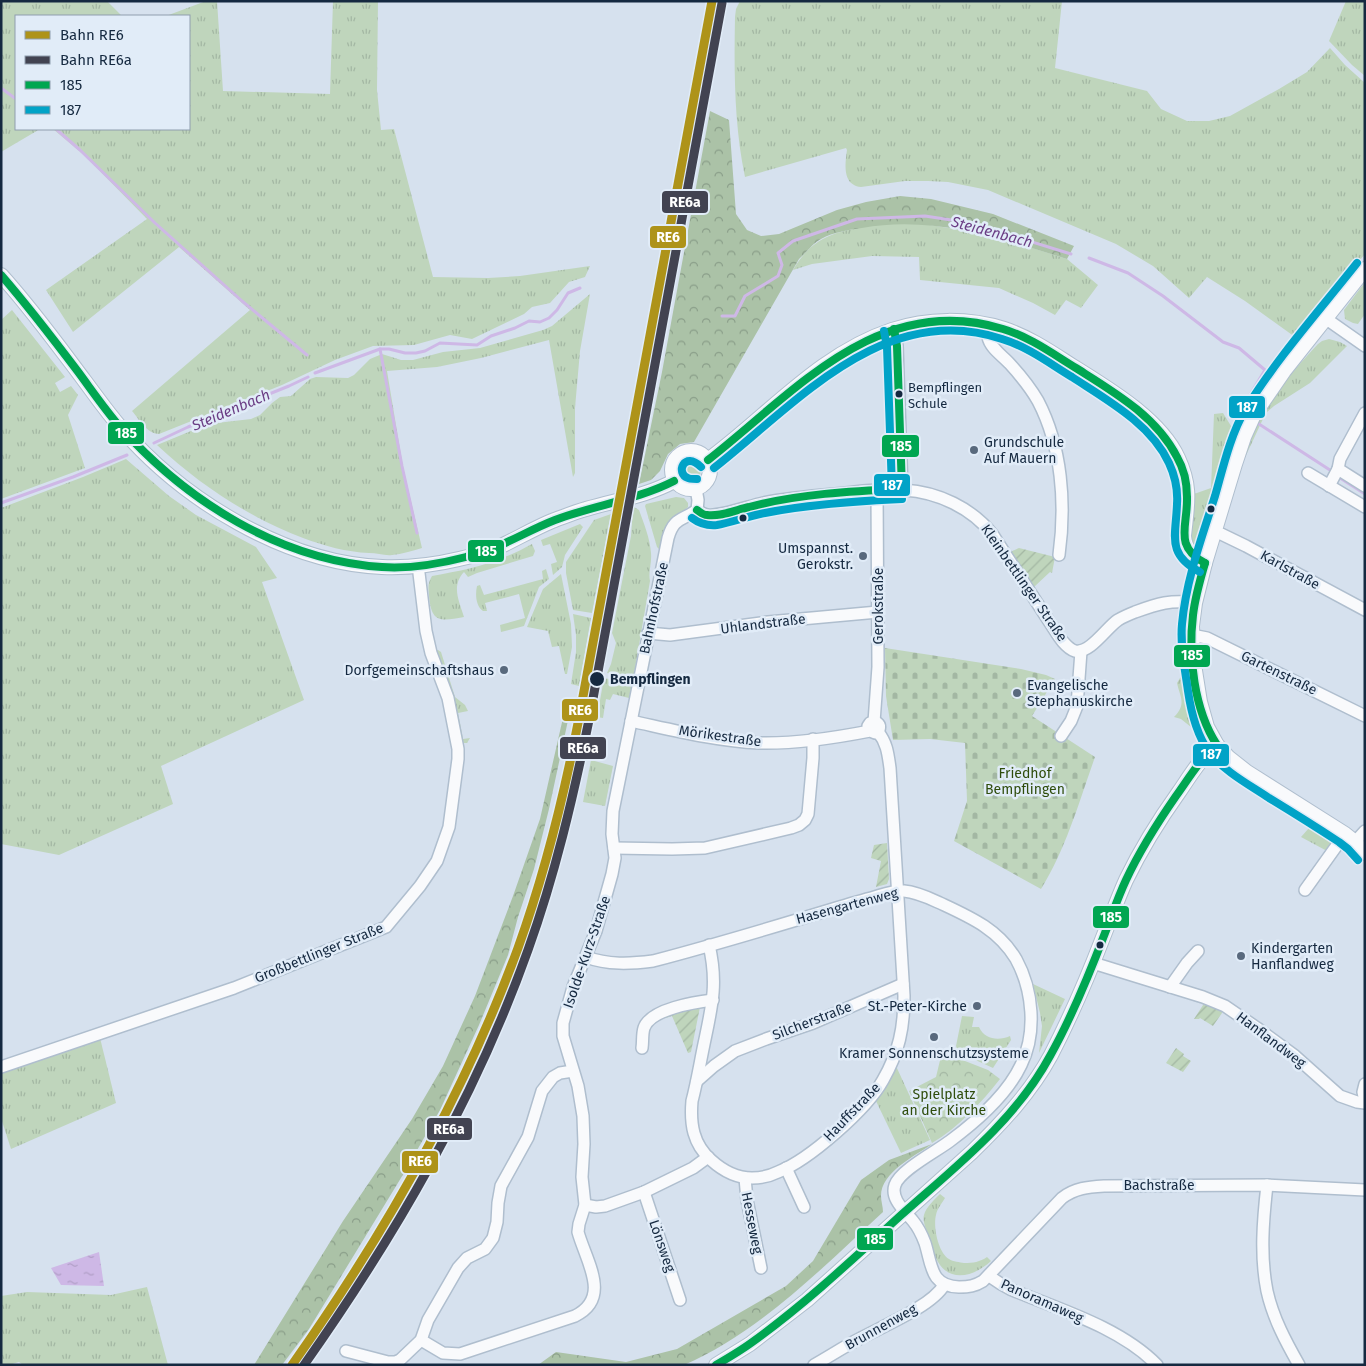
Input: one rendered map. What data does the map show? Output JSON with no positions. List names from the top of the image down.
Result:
{
  "streets": {
    "street": [
      "Karlstraße",
      "Kleinbettlinger Straße",
      "Gerokstraße",
      "Bahnhofstraße",
      "Uhlandstraße",
      "Gartenstraße",
      "Mörikestraße",
      "Hasengartenweg",
      "Isolde-Kurz-Straße",
      "Großbettlinger Straße",
      "Silcherstraße",
      "Hanflandweg",
      "Hauffstraße",
      "Bachstraße",
      "Hesseweg",
      "Lönsweg",
      "Panoramaweg",
      "Brunnenweg"
    ]
  },
  "crossings": [
    ["Kleinbettlinger Straße", "Gerokstraße"],
    ["Kleinbettlinger Straße", "Bahnhofstraße"],
    ["Gerokstraße", "Uhlandstraße"],
    ["Gerokstraße", "Mörikestraße"],
    ["Gerokstraße", "Hasengartenweg"],
    ["Gerokstraße", "Hauffstraße"],
    ["Bahnhofstraße", "Uhlandstraße"],
    ["Bahnhofstraße", "Mörikestraße"],
    ["Bahnhofstraße", "Isolde-Kurz-Straße"],
    ["Hasengartenweg", "Isolde-Kurz-Straße"],
    ["Hasengartenweg", "Hauffstraße"],
    ["Silcherstraße", "Hauffstraße"],
    ["Hauffstraße", "Hesseweg"],
    ["Bachstraße", "Panoramaweg"],
    ["Panoramaweg", "Brunnenweg"]
  ],
  "water": ["Steidenbach"],
  "parks": ["Friedhof Bempflingen", "Spielplatz an der Kirche"],
  "places": [
    "Bempflingen Schule",
    "Grundschule Auf Mauern",
    "Umspannst. Gerokstr.",
    "Dorfgemeinschaftshaus",
    "Bempflingen",
    "Evangelische Stephanuskirche",
    "Kindergarten Hanflandweg",
    "St.-Peter-Kirche",
    "Kramer Sonnenschutzsysteme"
  ],
  "lines": [
    "rail line RE6",
    "rail line RE6a",
    "transit line 187",
    "transit line 185"
  ],
  "legend": [
    "Bahn RE6",
    "Bahn RE6a",
    "185",
    "187"
  ]
}
